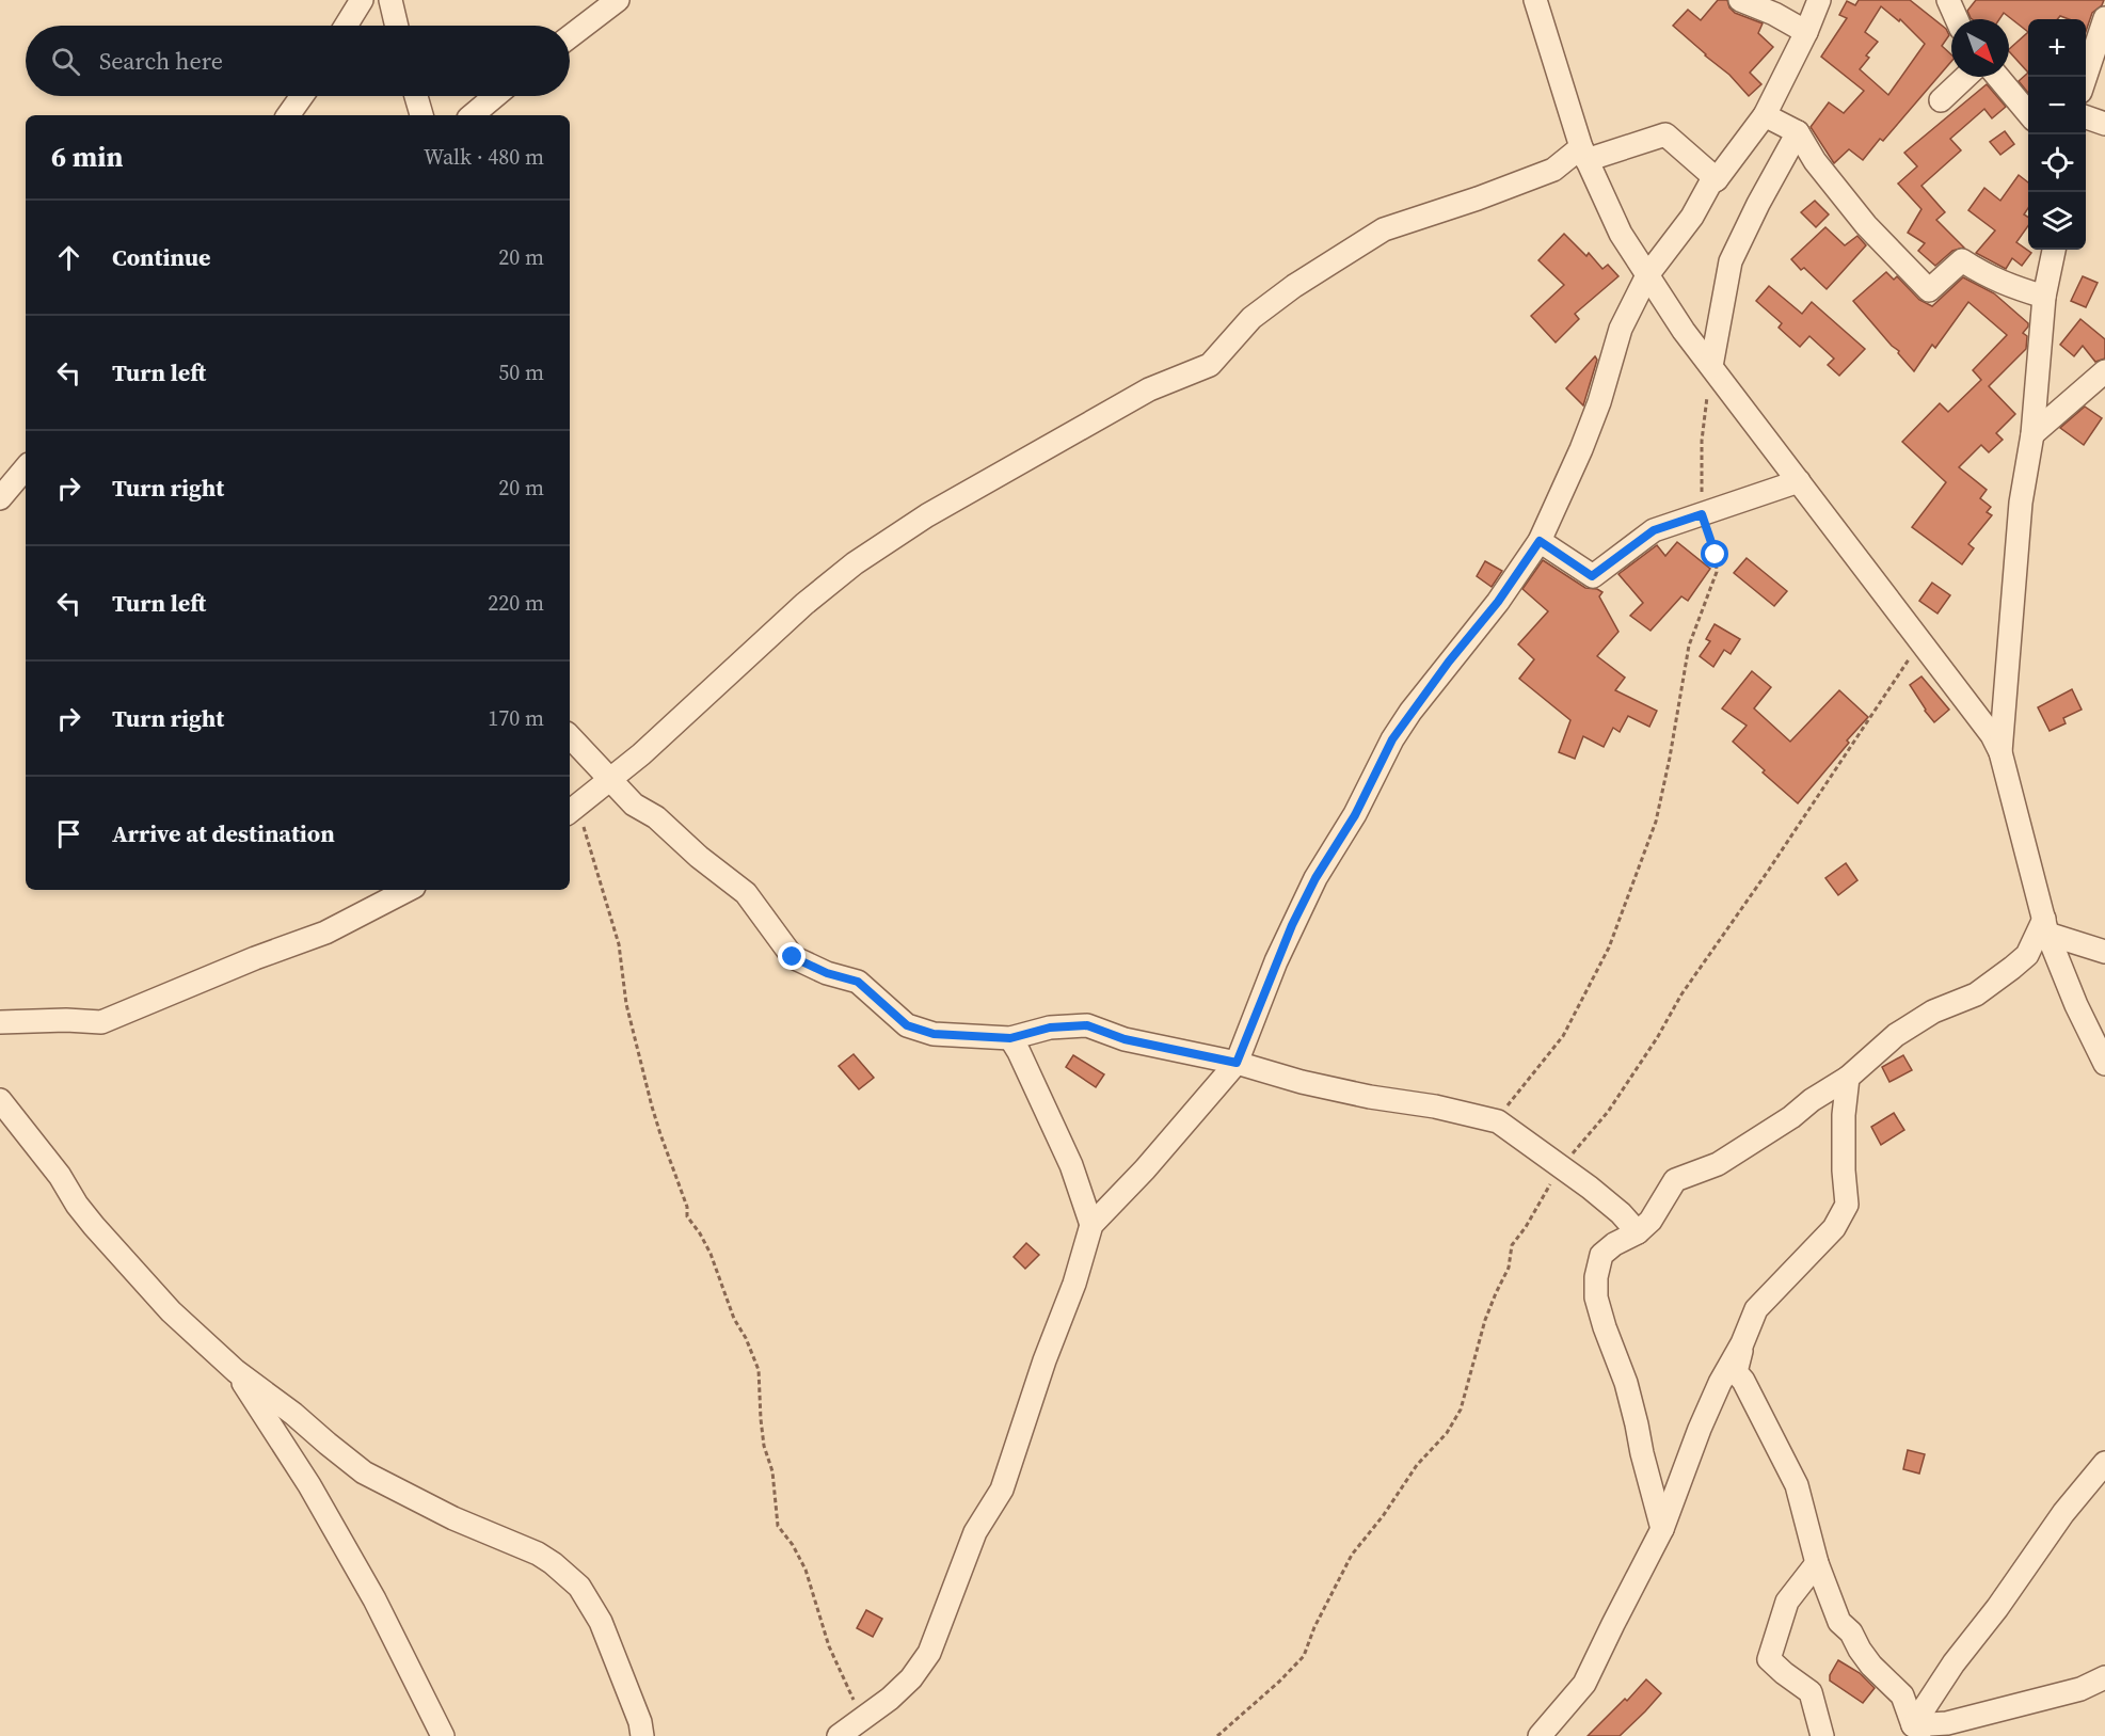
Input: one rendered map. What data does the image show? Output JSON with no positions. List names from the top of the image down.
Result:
{
  "north": "bottom right",
  "page": {
    "map_buttons": ["+", "−"],
    "search": "Search here",
    "heading": ["6 min", "Walk · 480 m"],
    "list": [
      ["Continue", "20 m"],
      ["Turn left", "50 m"],
      ["Turn right", "20 m"],
      ["Turn left", "220 m"],
      ["Turn right", "170 m"],
      "Arrive at destination"
    ]
  }
}
